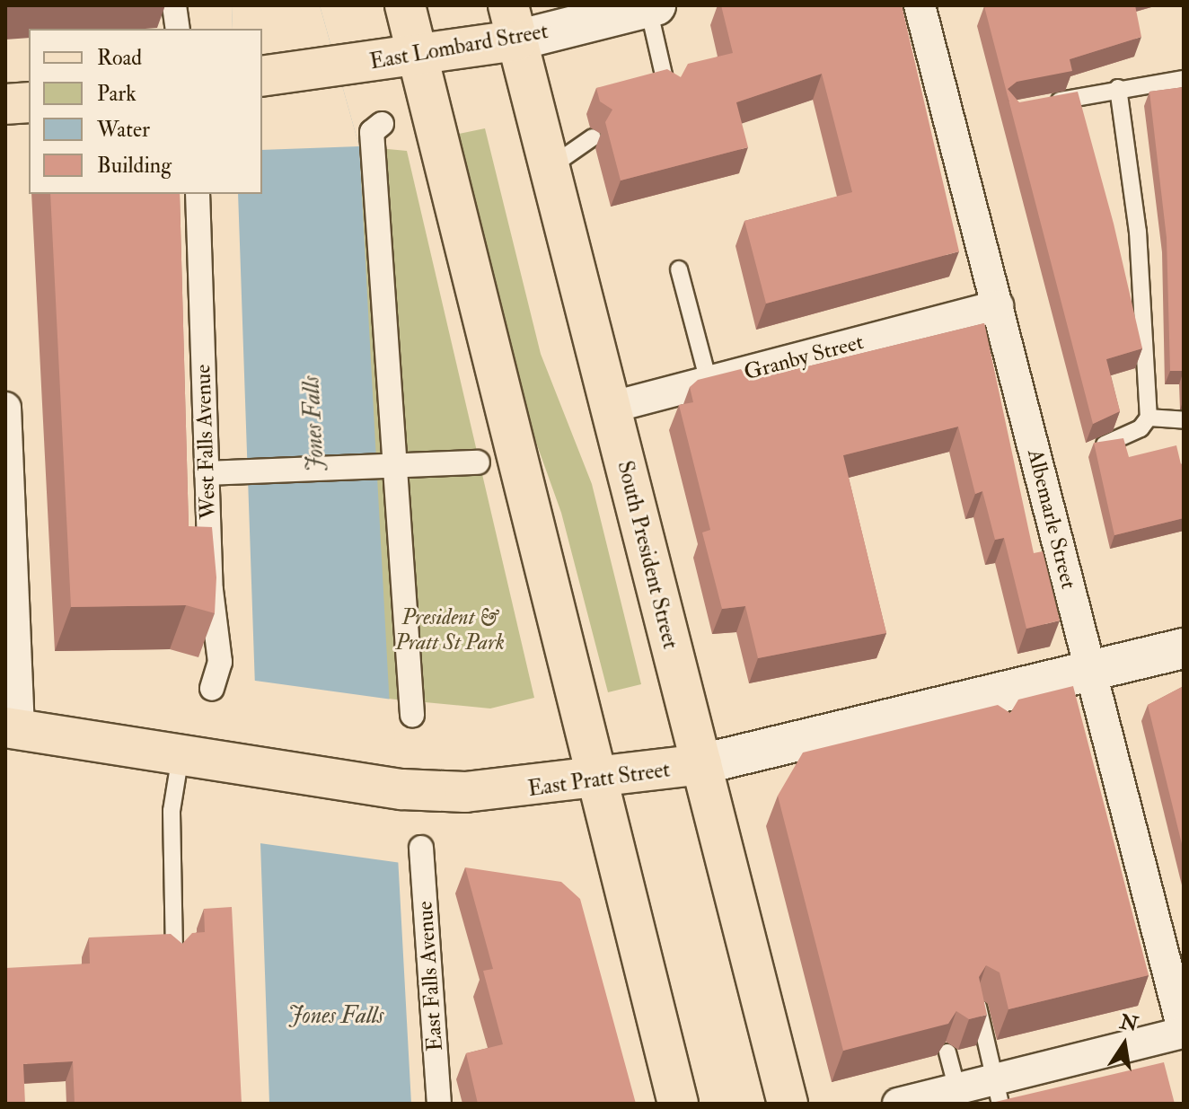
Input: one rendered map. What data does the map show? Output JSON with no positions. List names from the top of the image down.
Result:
{
  "streets": {
    "main road": ["East Lombard Street", "South President Street", "East Pratt Street"],
    "street": [
      "Granby Street",
      "West Falls Avenue",
      "Albemarle Street",
      "East Falls Avenue"
    ]
  },
  "crossings": [
    ["East Lombard Street", "South President Street"],
    ["Granby Street", "Albemarle Street"],
    ["Granby Street", "South President Street"],
    ["Albemarle Street", "East Pratt Street"],
    ["South President Street", "East Pratt Street"]
  ],
  "water": ["Jones Falls"],
  "parks": ["President & Pratt St Park"],
  "legend": [
    "Road",
    "Park",
    "Water",
    "Building"
  ],
  "north": "top"
}
